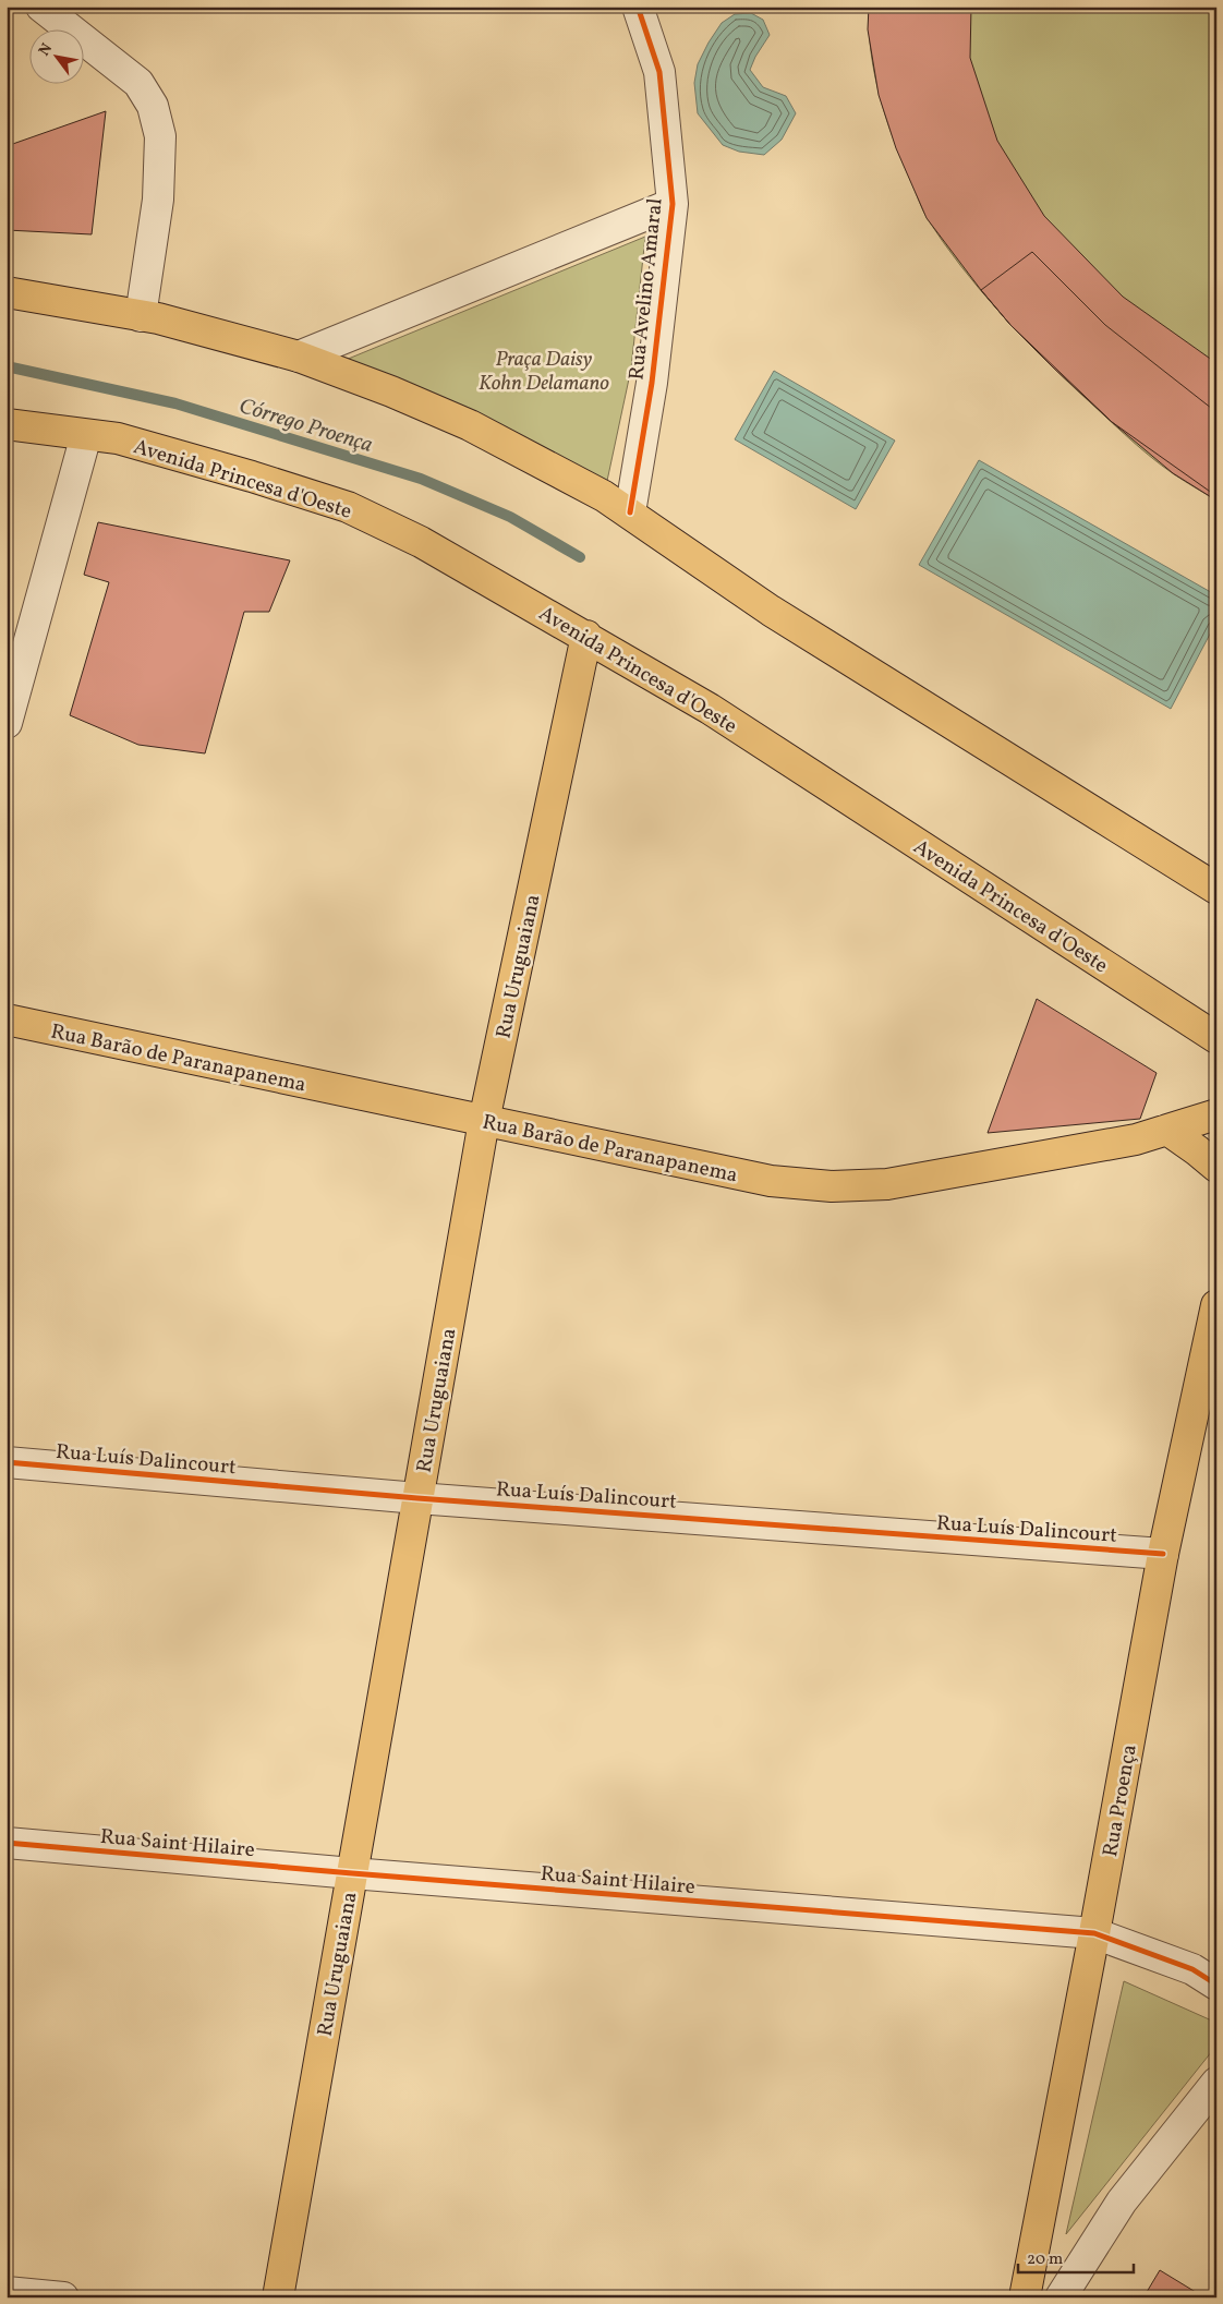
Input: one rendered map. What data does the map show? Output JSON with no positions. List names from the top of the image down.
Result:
{
  "streets": {
    "main road": [
      "Avenida Princesa d'Oeste",
      "Rua Uruguaiana",
      "Rua Barão de Paranapanema",
      "Rua Proença"
    ],
    "street": ["Rua Avelino Amaral", "Rua Luís Dalincourt", "Rua Saint Hilaire"]
  },
  "crossings": [
    ["Avenida Princesa d'Oeste", "Rua Uruguaiana"],
    ["Rua Uruguaiana", "Rua Barão de Paranapanema"],
    ["Rua Uruguaiana", "Rua Luís Dalincourt"],
    ["Rua Uruguaiana", "Rua Saint Hilaire"],
    ["Rua Luís Dalincourt", "Rua Proença"],
    ["Rua Proença", "Rua Saint Hilaire"]
  ],
  "water": ["Córrego Proença"],
  "parks": ["Praça Daisy Kohn Delamano"],
  "scale_bar": "20 m",
  "north": "top left"
}
